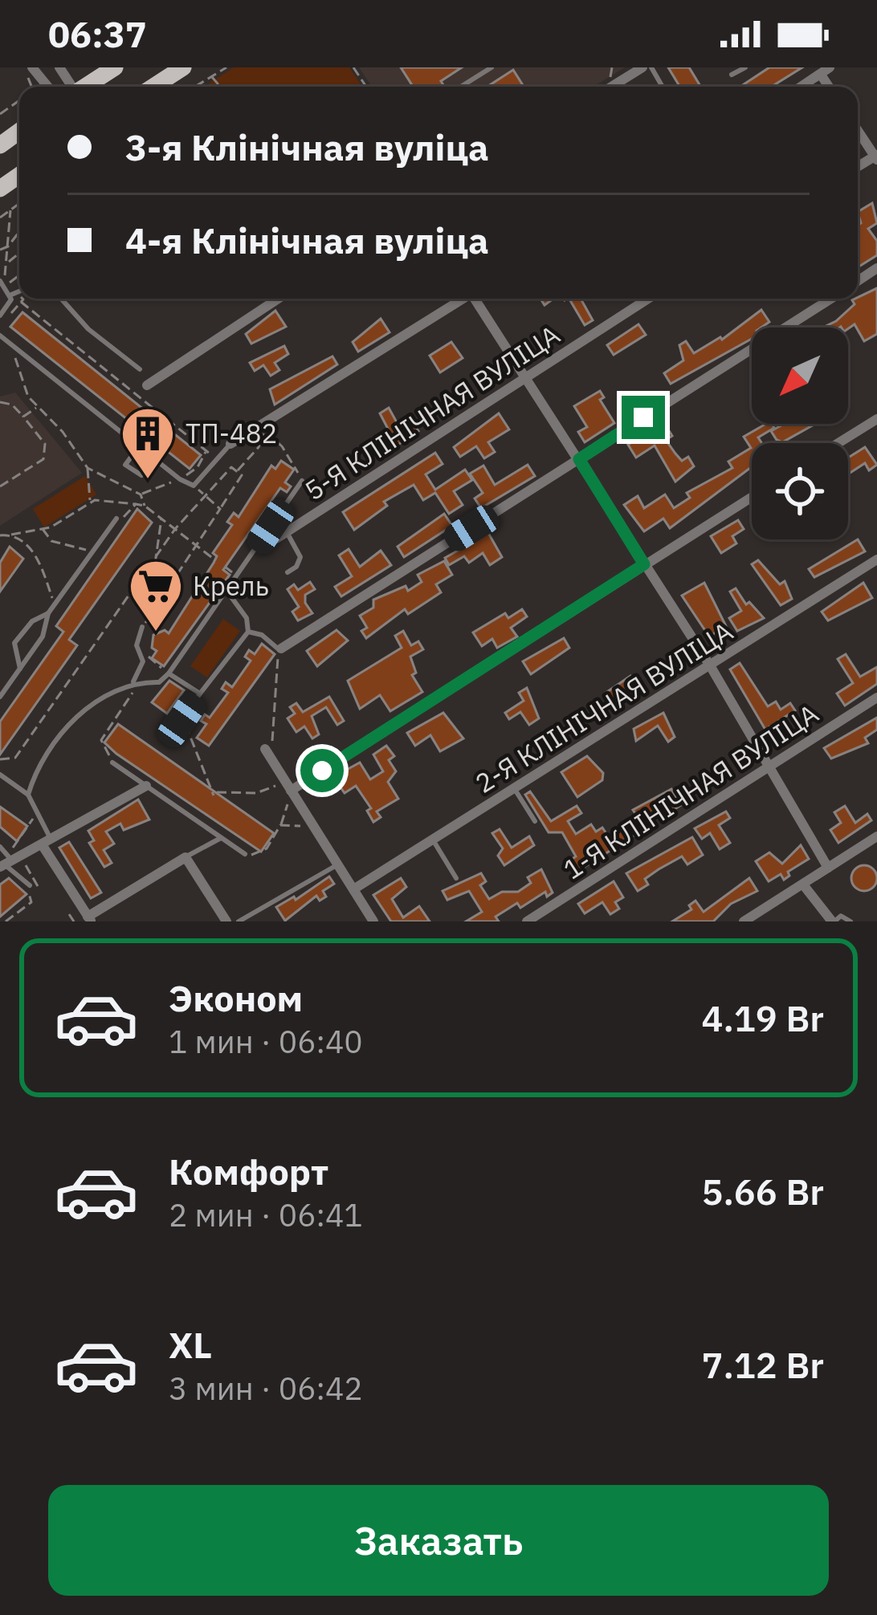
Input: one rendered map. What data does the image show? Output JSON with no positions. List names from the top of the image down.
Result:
{
  "streets": {
    "street": ["5-Я КЛІНІЧНАЯ ВУЛІЦА", "2-Я КЛІНІЧНАЯ ВУЛІЦА", "1-Я КЛІНІЧНАЯ ВУЛІЦА"]
  },
  "places": {
    "building": ["ТП-482"],
    "supermarket": ["Крель"]
  },
  "north": "bottom left",
  "page": {
    "status": "06:37",
    "banner": ["3-я Клінічная вуліца", "4-я Клінічная вуліца"],
    "list": [
      {
        "name": "Эконом",
        "note": "1 мин · 06:40",
        "value": "4.19 Br"
      },
      {
        "name": "Комфорт",
        "note": "2 мин · 06:41",
        "value": "5.66 Br"
      },
      {
        "name": "XL",
        "note": "3 мин · 06:42",
        "value": "7.12 Br"
      }
    ],
    "buttons": "Заказать"
  }
}
